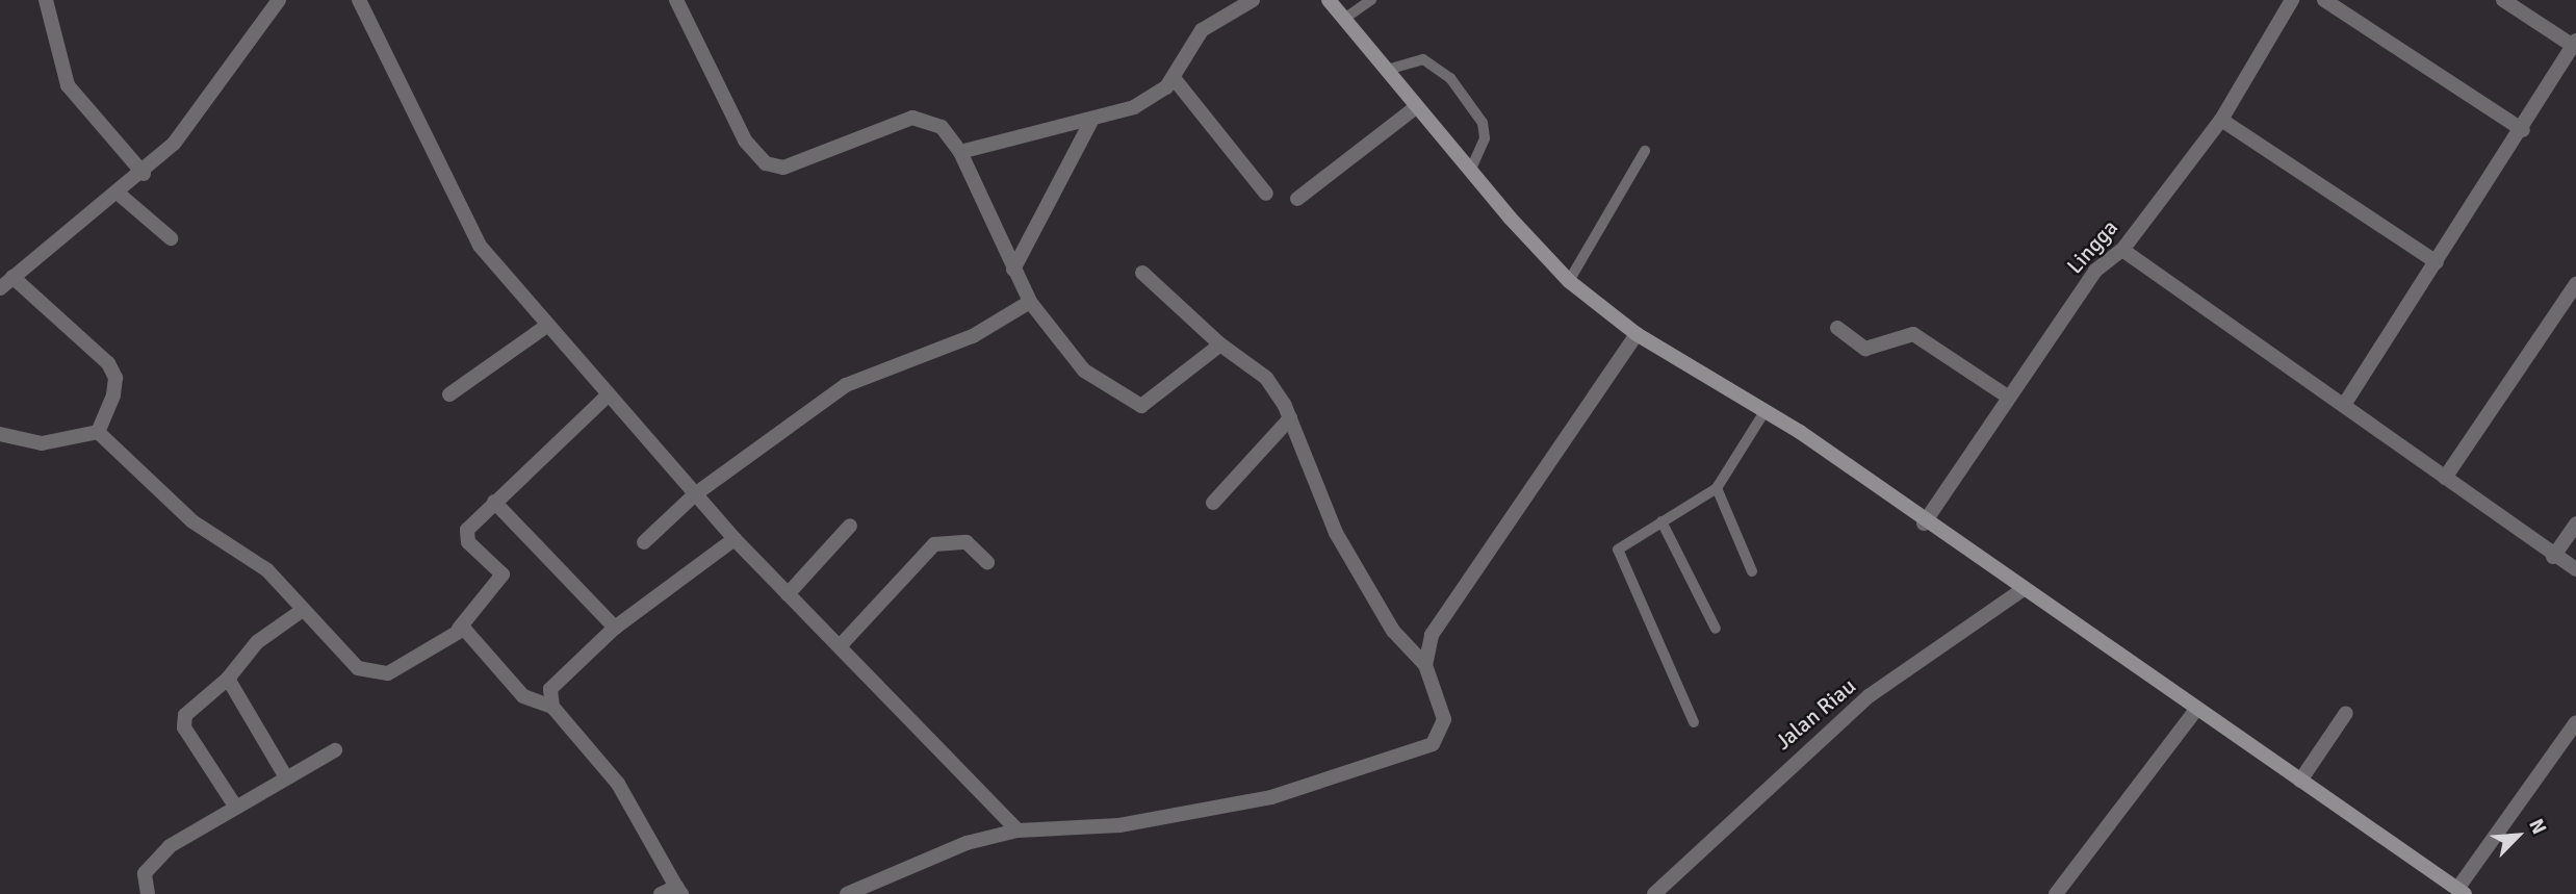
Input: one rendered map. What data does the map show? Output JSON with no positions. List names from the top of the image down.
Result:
{
  "streets": {
    "street": ["Lingga", "Jalan Riau"]
  },
  "north": "top right"
}
